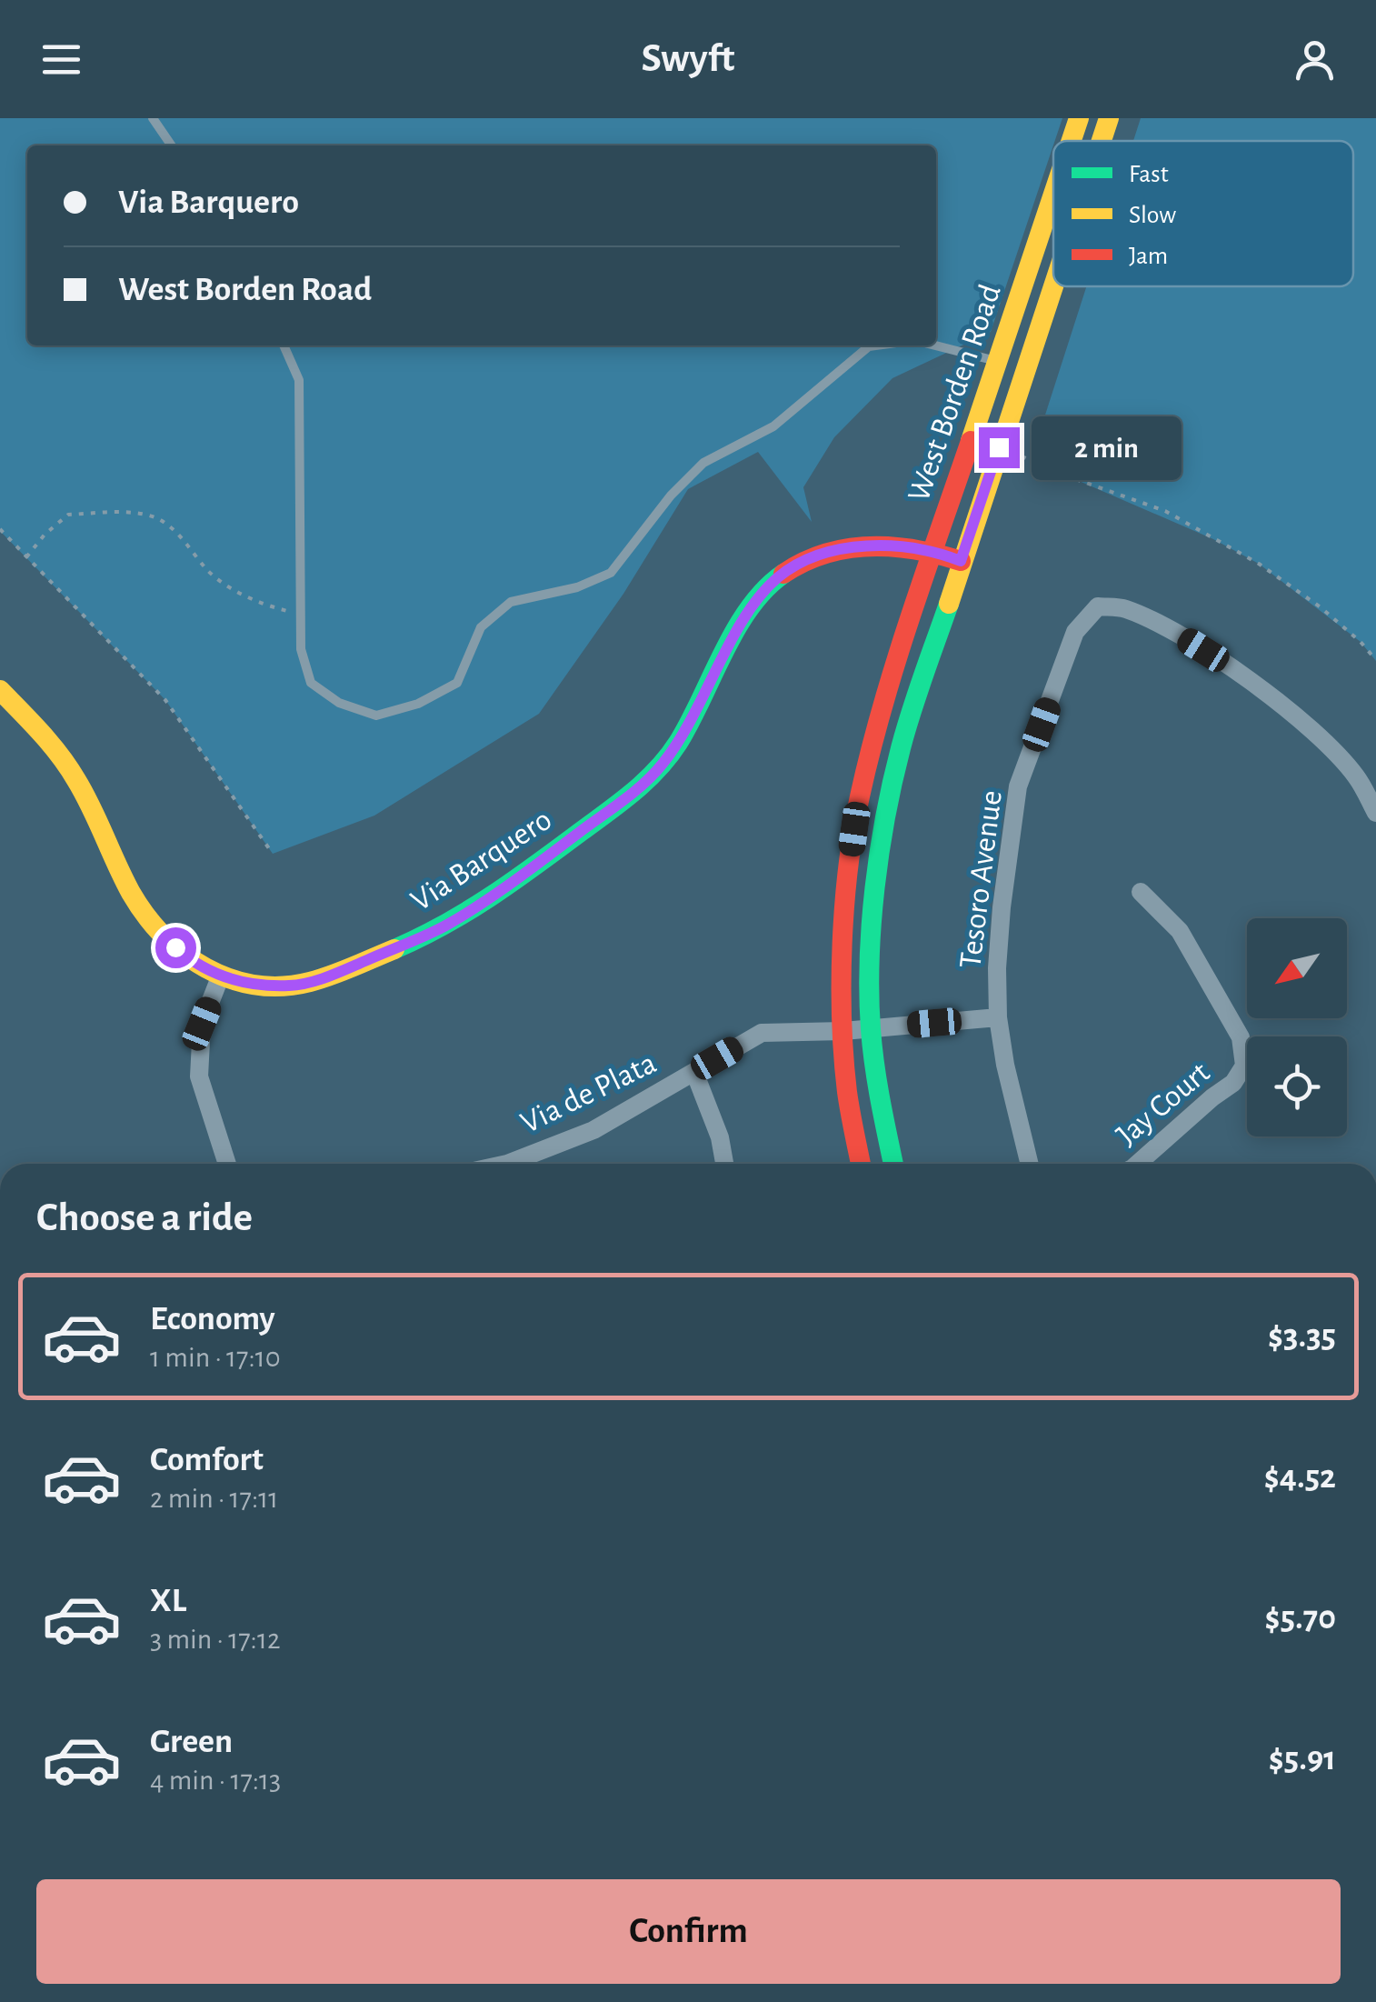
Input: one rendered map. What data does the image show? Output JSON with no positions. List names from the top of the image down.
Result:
{
  "streets": {
    "main road": ["West Borden Road", "Via Barquero"],
    "street": ["Tesoro Avenue", "Via de Plata", "Jay Court"]
  },
  "crossings": [
    ["West Borden Road", "Via Barquero"],
    ["West Borden Road", "Via de Plata"],
    ["Tesoro Avenue", "Via de Plata"]
  ],
  "legend": ["Fast", "Slow", "Jam"],
  "north": "bottom left",
  "page": {
    "header": "Swyft",
    "banner": ["Via Barquero", "West Borden Road"],
    "bubble": "2 min",
    "heading": "Choose a ride",
    "list": [
      {
        "name": "Economy",
        "note": "1 min · 17:10",
        "value": "$3.35"
      },
      {
        "name": "Comfort",
        "note": "2 min · 17:11",
        "value": "$4.52"
      },
      {
        "name": "XL",
        "note": "3 min · 17:12",
        "value": "$5.70"
      },
      {
        "name": "Green",
        "note": "4 min · 17:13",
        "value": "$5.91"
      }
    ],
    "buttons": "Confirm"
  }
}
